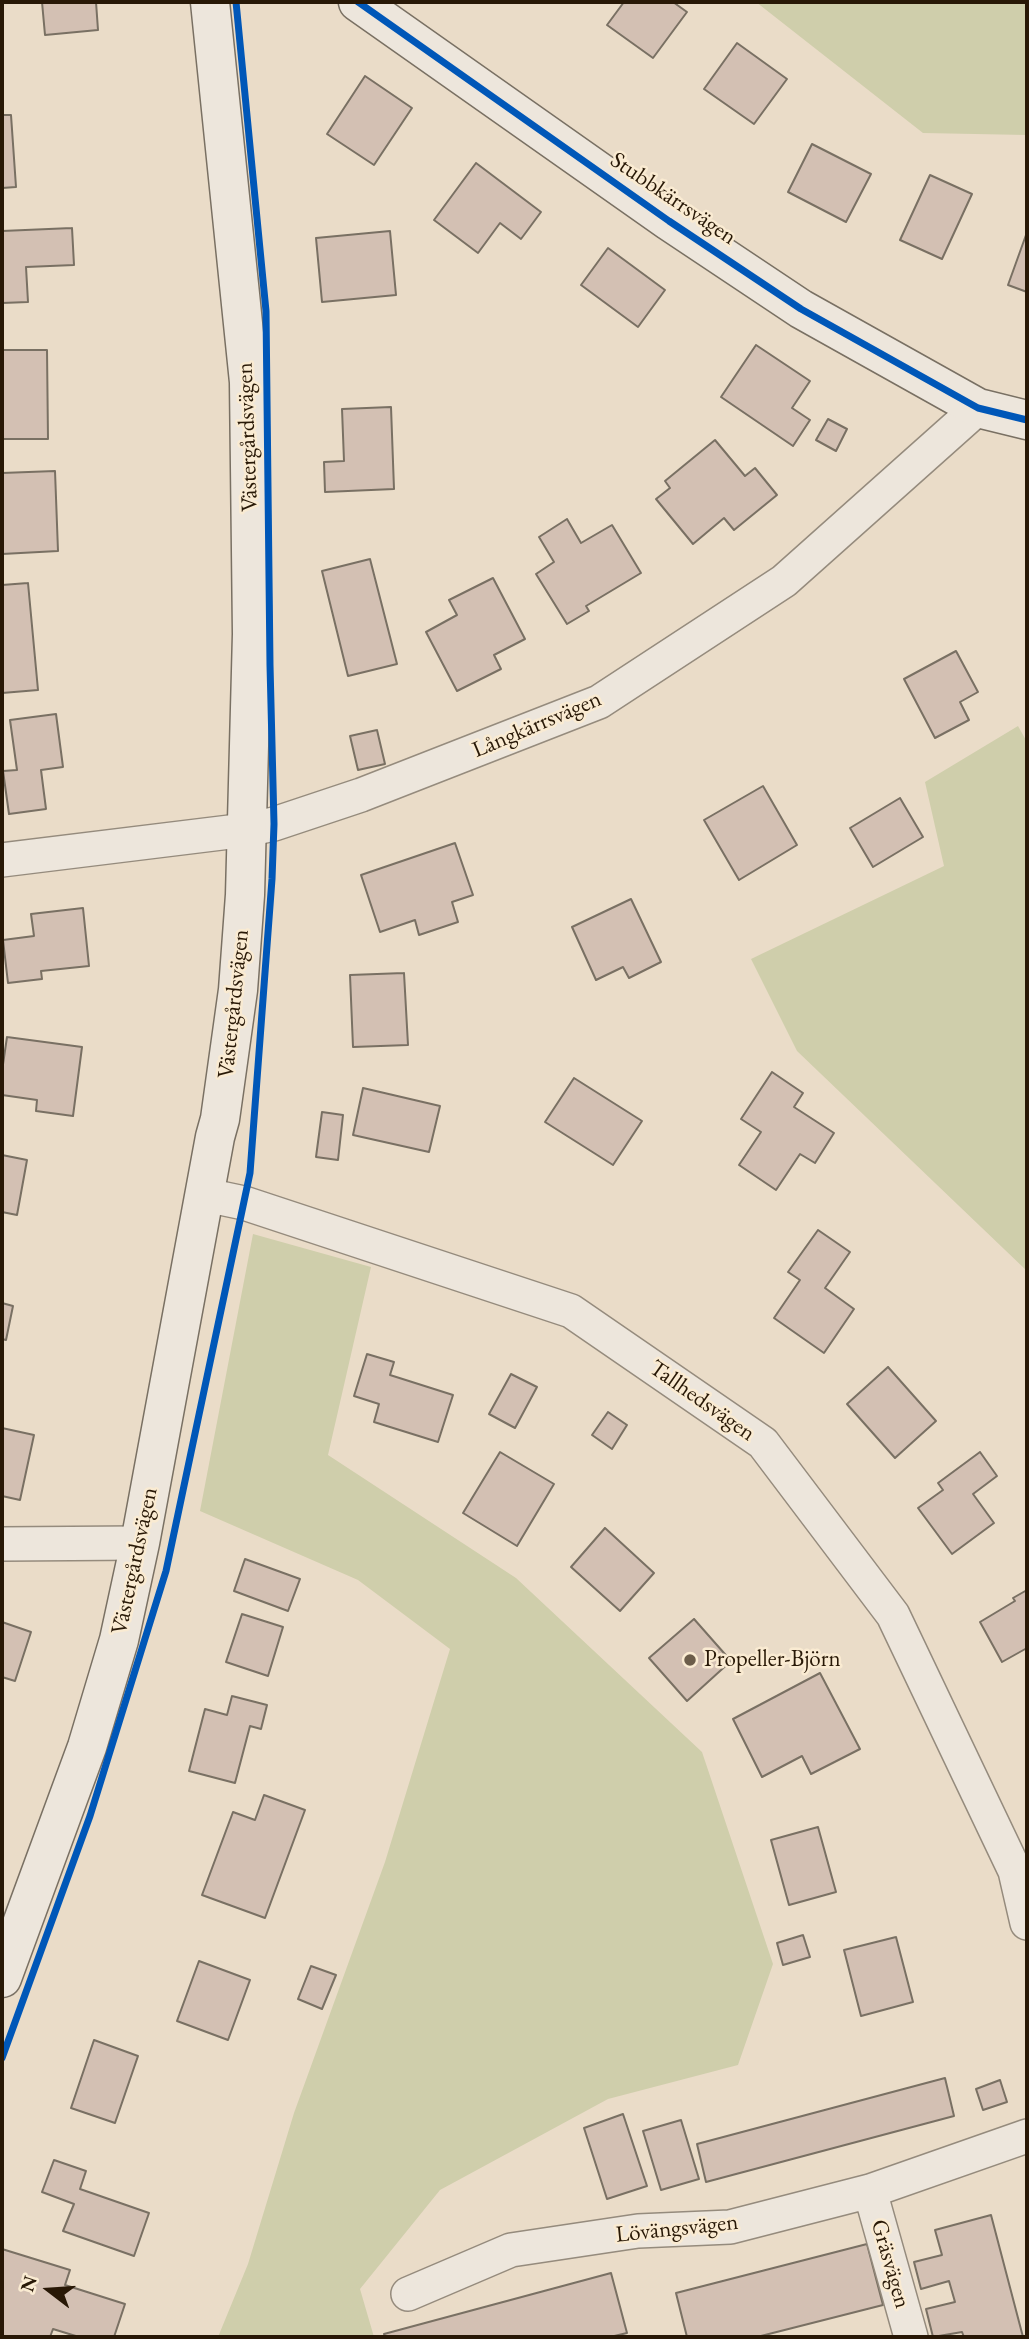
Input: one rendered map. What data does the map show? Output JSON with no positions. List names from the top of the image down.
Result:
{
  "streets": {
    "street": [
      "Stubbkärrsvägen",
      "Västergårdsvägen",
      "Långkärrsvägen",
      "Tallhedsvägen",
      "Lövängsvägen",
      "Gräsvägen"
    ]
  },
  "crossings": [
    ["Stubbkärrsvägen", "Långkärrsvägen"],
    ["Västergårdsvägen", "Långkärrsvägen"],
    ["Västergårdsvägen", "Tallhedsvägen"],
    ["Lövängsvägen", "Gräsvägen"]
  ],
  "places": ["Propeller-Björn"],
  "north": "left"
}
